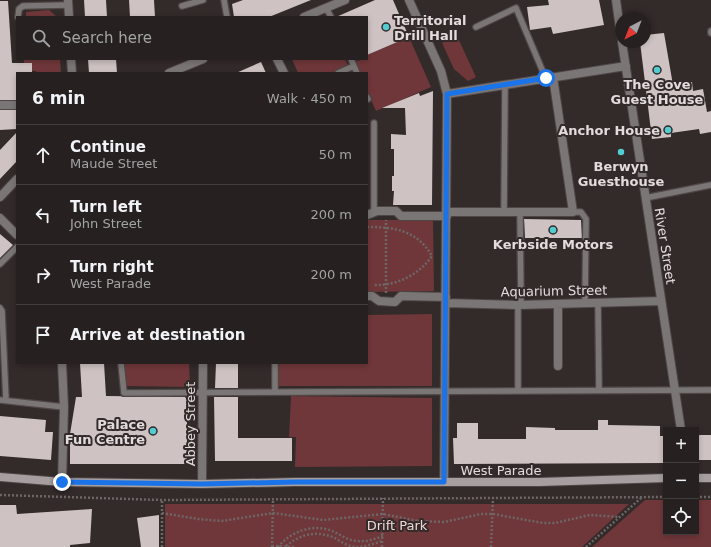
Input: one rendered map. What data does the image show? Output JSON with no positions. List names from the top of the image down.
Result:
{
  "streets": {
    "main road": ["West Parade"],
    "street": ["River Street", "Aquarium Street", "Abbey Street"]
  },
  "crossings": [
    ["River Street", "Aquarium Street"],
    ["Abbey Street", "West Parade"]
  ],
  "parks": ["Drift Park"],
  "places": [
    "Territorial Drill Hall",
    "The Cove Guest House",
    "Anchor House",
    "Berwyn Guesthouse",
    "Kerbside Motors",
    "Palace Fun Centre"
  ],
  "north": "bottom left",
  "page": {
    "search": "Search here",
    "heading": ["6 min", "Walk · 450 m"],
    "list": [
      ["Continue", "Maude Street", "50 m"],
      ["Turn left", "John Street", "200 m"],
      ["Turn right", "West Parade", "200 m"],
      "Arrive at destination"
    ],
    "map_buttons": ["+", "−"]
  }
}
